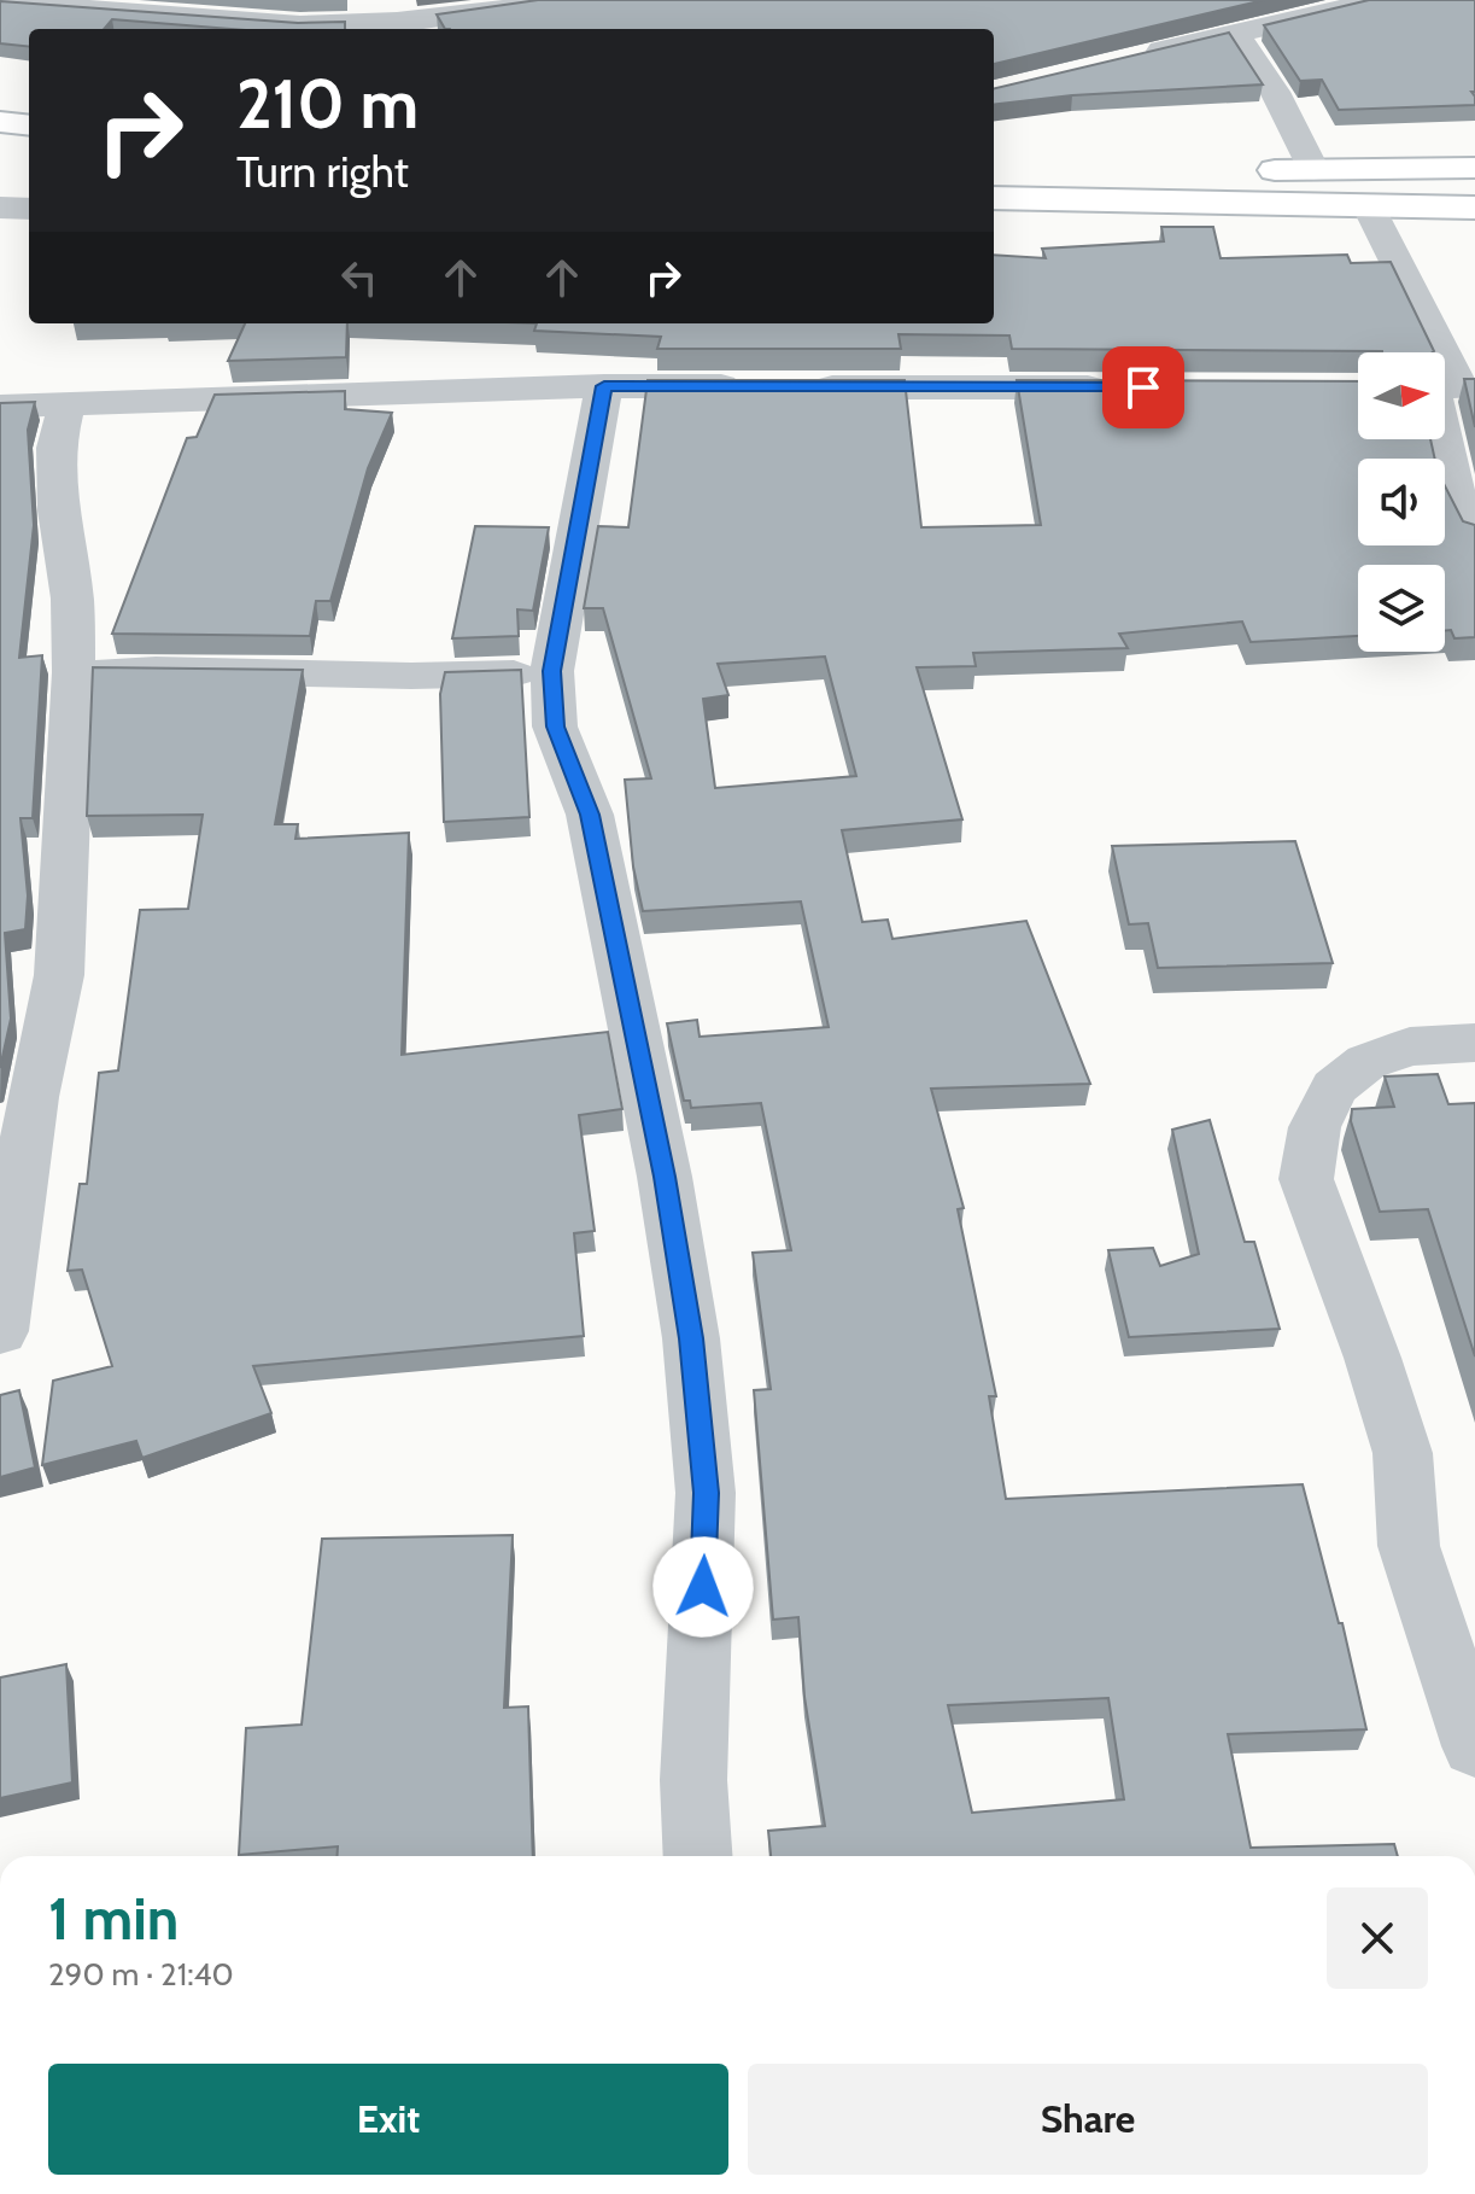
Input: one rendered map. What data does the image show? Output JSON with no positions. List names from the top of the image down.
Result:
{
  "north": "right",
  "page": {
    "turn": ["210 m", "Turn right"],
    "heading": ["1 min", "290 m · 21:40"],
    "buttons": ["Exit", "Share"]
  }
}
